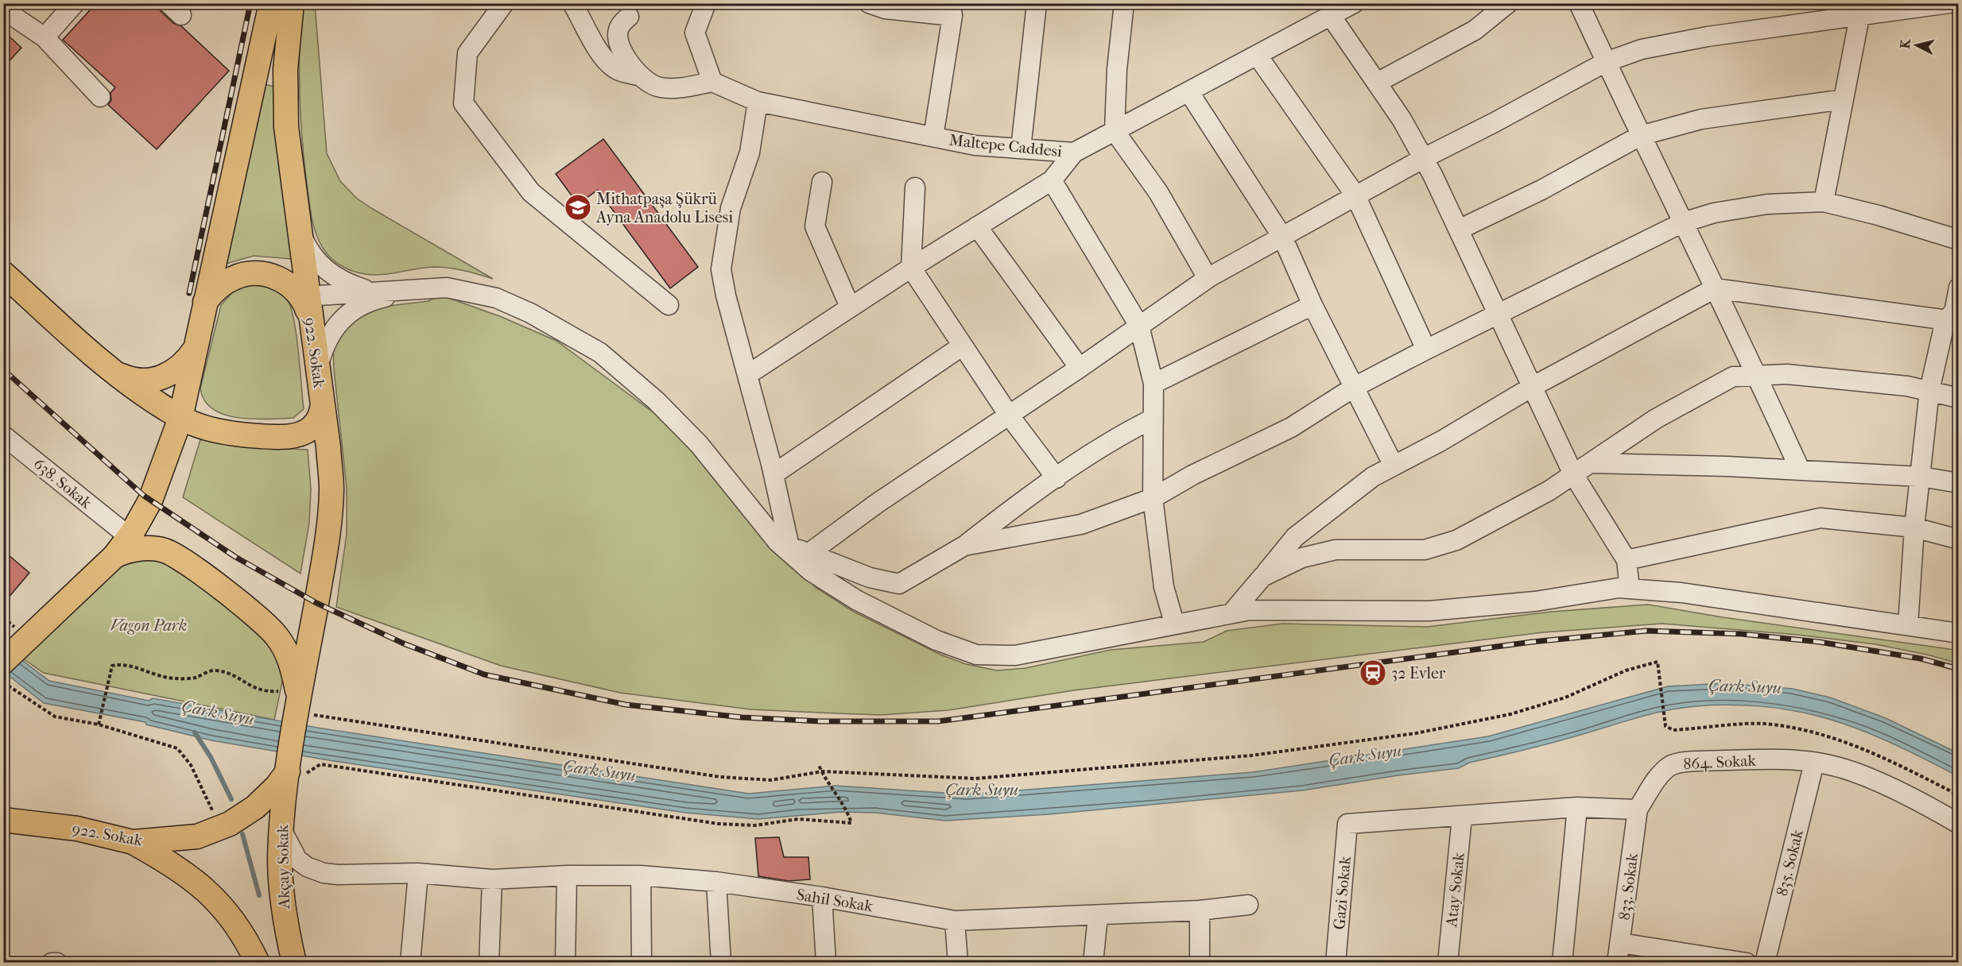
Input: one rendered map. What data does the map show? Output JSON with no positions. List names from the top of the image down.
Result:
{
  "streets": {
    "main road": ["922. Sokak", "Akçay Sokak"],
    "street": [
      "Maltepe Caddesi",
      "638. Sokak",
      "864. Sokak",
      "835. Sokak",
      "833. Sokak",
      "Atay Sokak",
      "Gazi Sokak",
      "Sahil Sokak"
    ]
  },
  "crossings": [
    ["922. Sokak", "Akçay Sokak"],
    ["864. Sokak", "835. Sokak"],
    ["864. Sokak", "833. Sokak"],
    ["Akçay Sokak", "Sahil Sokak"],
    ["Atay Sokak", "Gazi Sokak"]
  ],
  "water": ["Çark Suyu"],
  "parks": ["Vagon Park"],
  "places": {
    "school or university": ["Mithatpaşa Şükrü Ayna Anadolu Lisesi"],
    "station": ["32 Evler"]
  },
  "north": "left"
}
